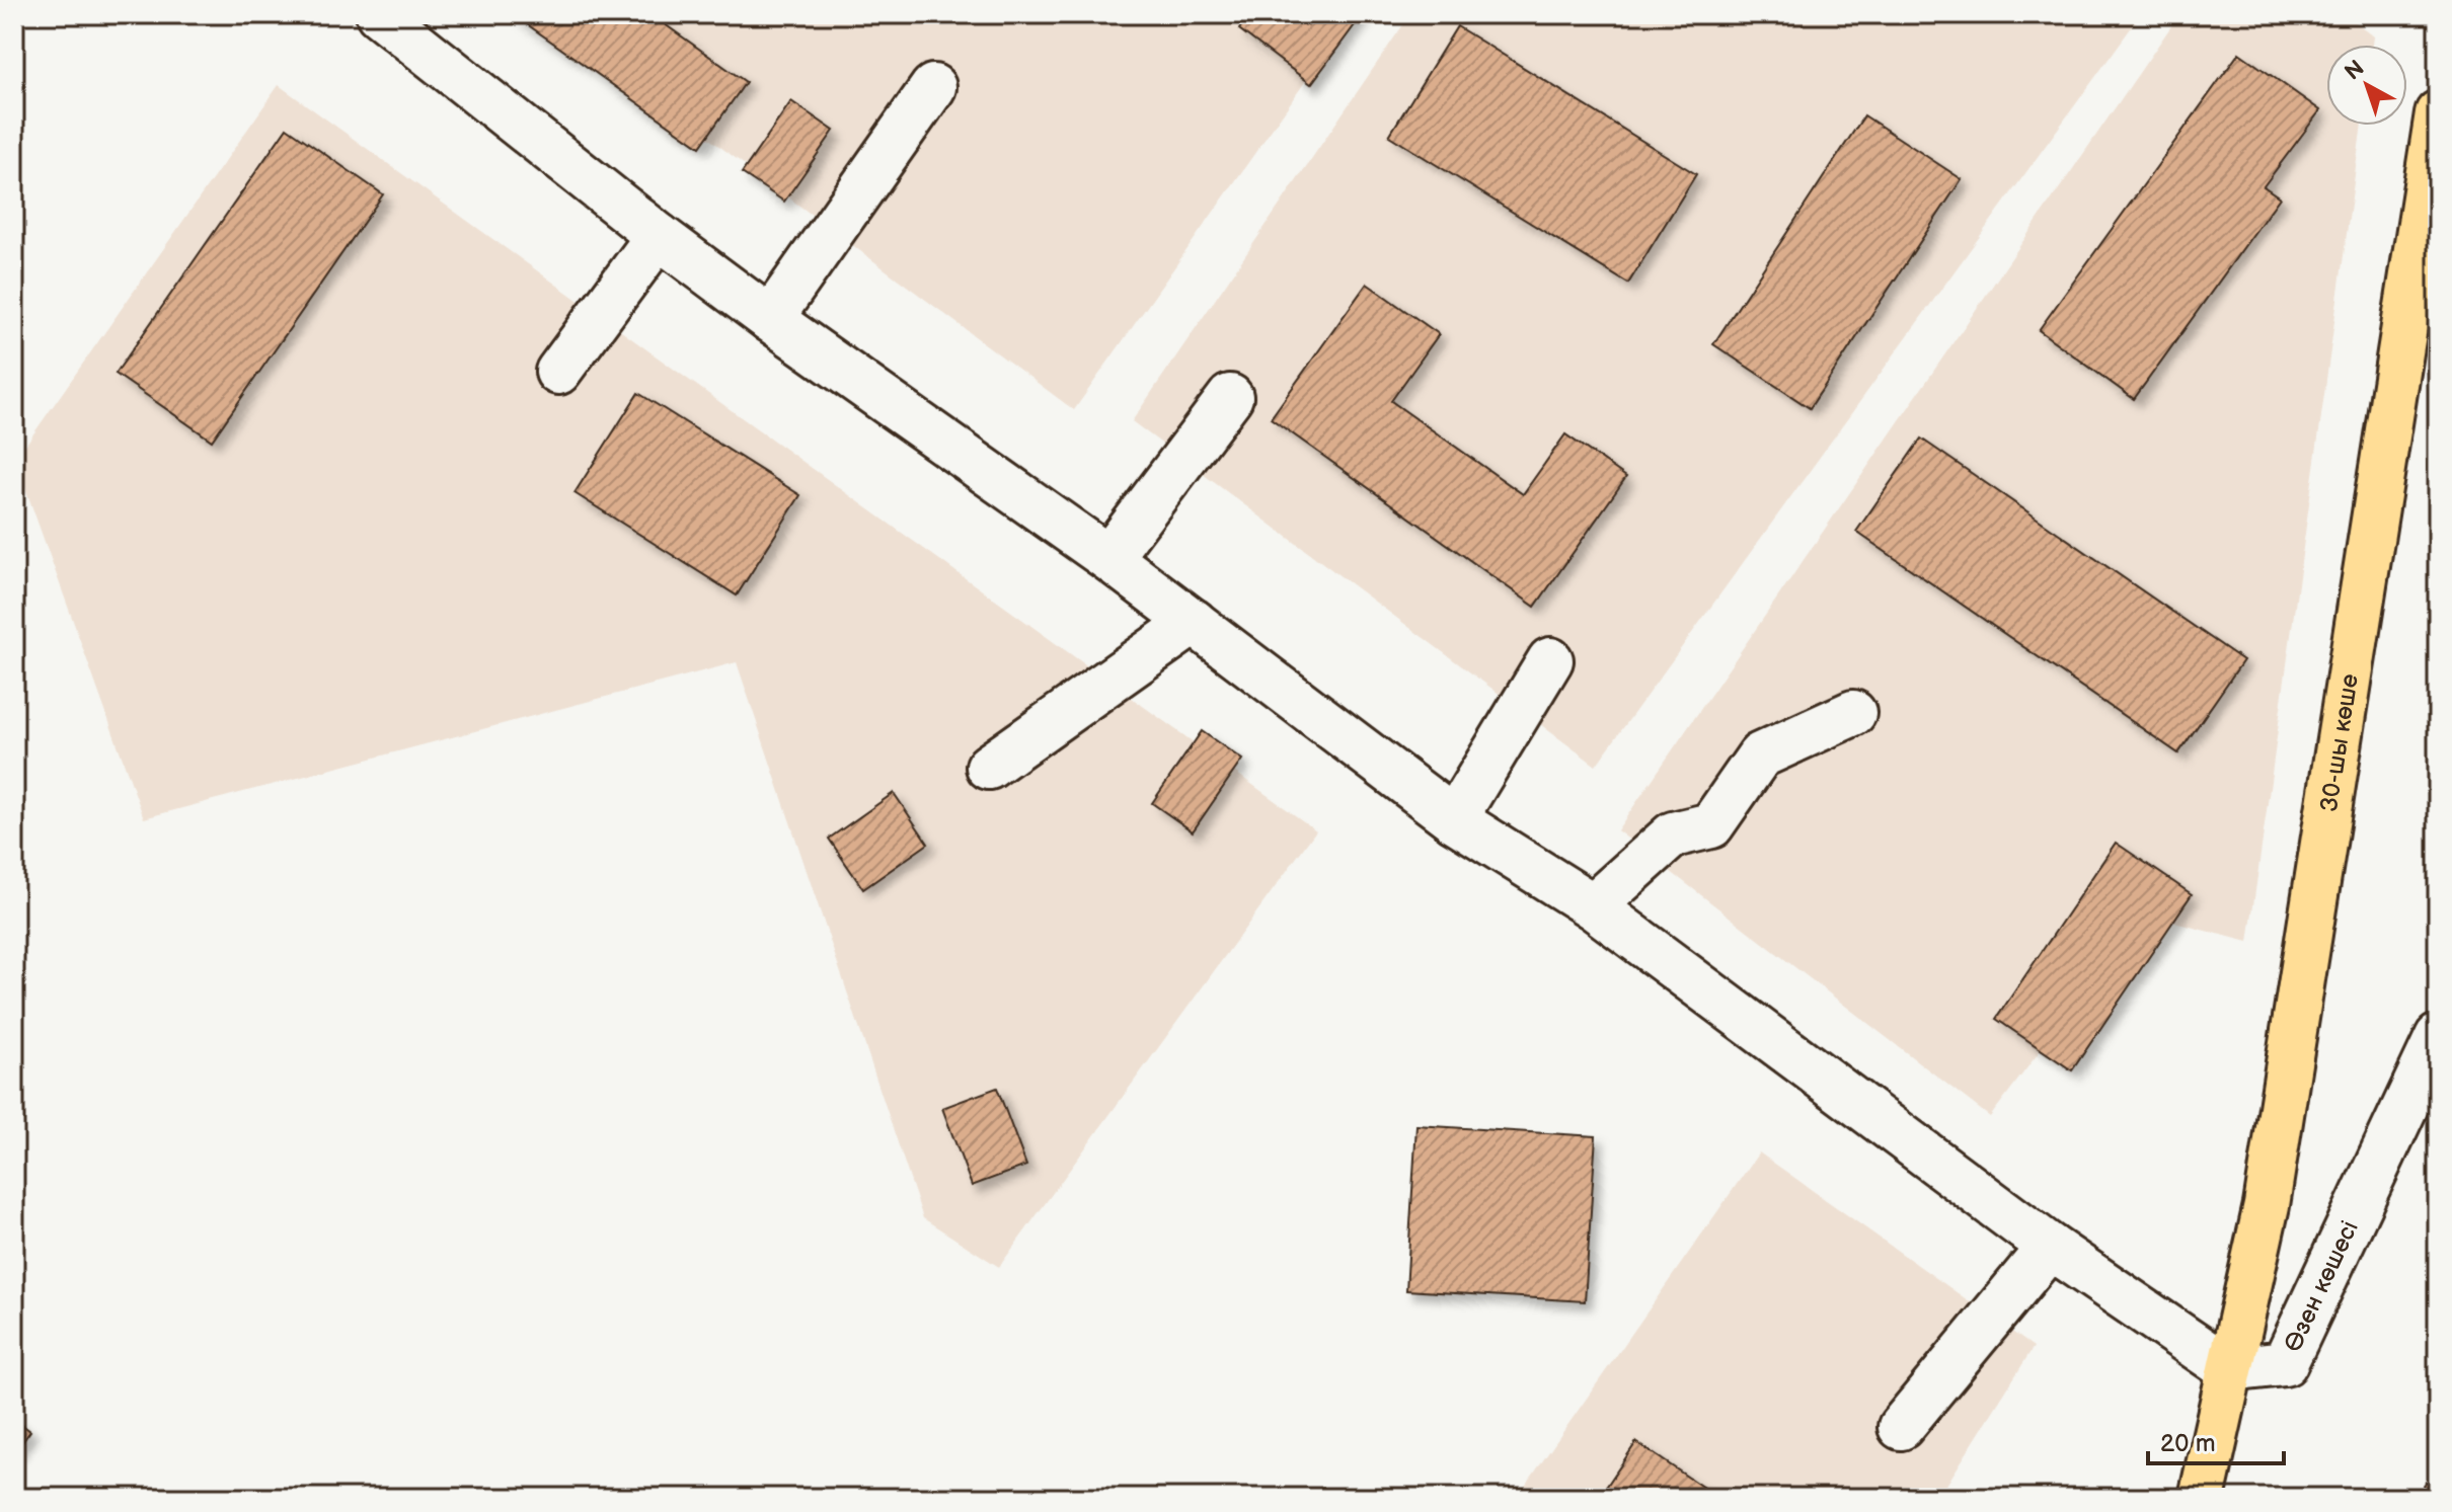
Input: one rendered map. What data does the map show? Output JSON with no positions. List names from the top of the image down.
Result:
{
  "streets": {
    "main road": ["30-шы көше"],
    "street": ["Өзен көшесі"]
  },
  "crossings": [
    ["30-шы көше", "Өзен көшесі"]
  ],
  "scale_bar": "20 m",
  "north": "top left"
}
